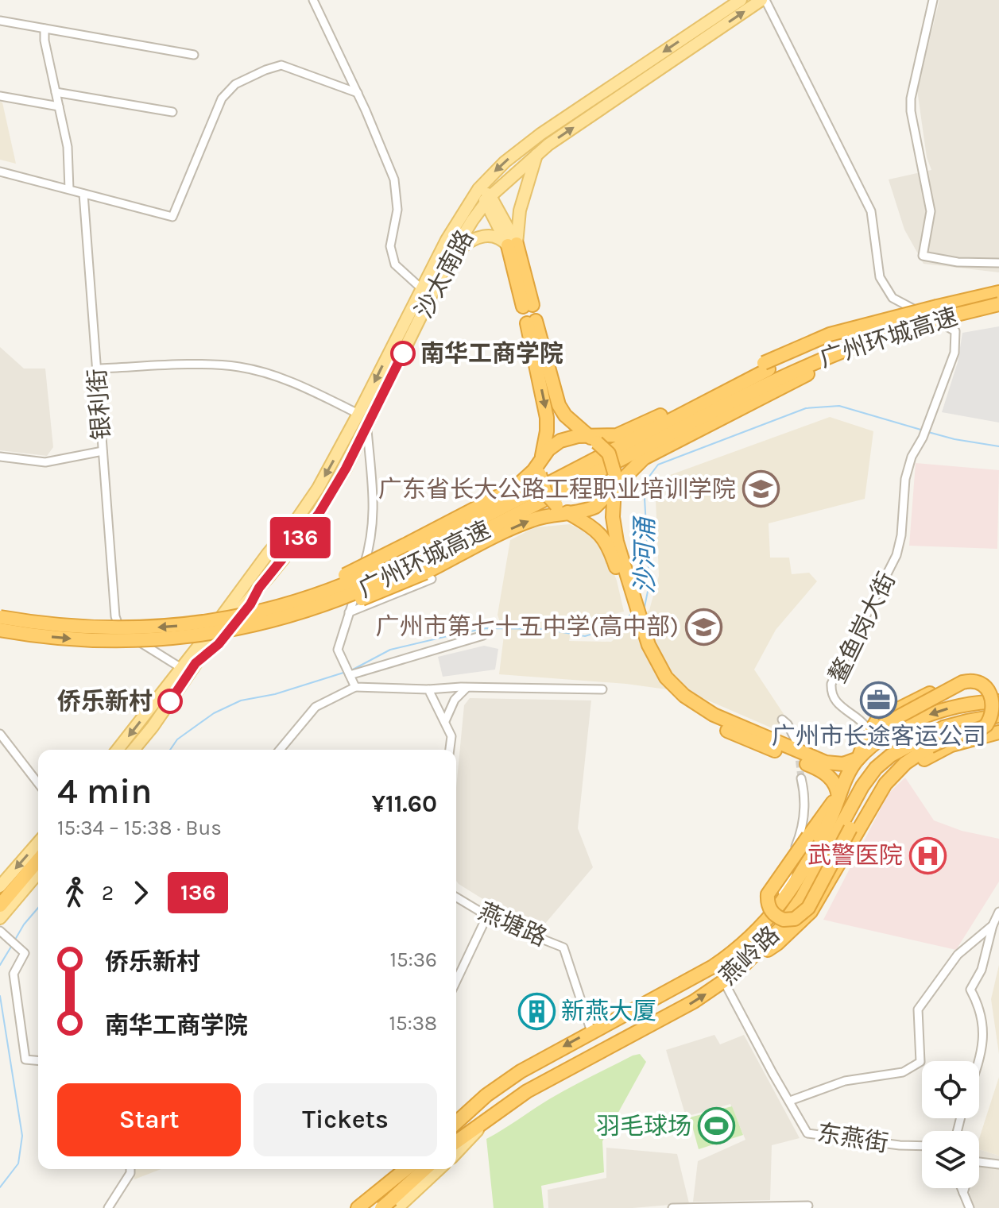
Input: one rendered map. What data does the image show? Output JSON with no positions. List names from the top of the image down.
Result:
{
  "streets": {
    "highway": ["广州环城高速", "燕岭路"],
    "main road": ["沙太南路"],
    "street": [
      "银利街",
      "鳌鱼岗大街",
      "燕塘路",
      "东燕街"
    ]
  },
  "crossings": [
    ["沙太南路", "银利街"],
    ["沙太南路", "鳌鱼岗大街"],
    ["燕塘路", "燕岭路"]
  ],
  "water": ["沙河涌"],
  "places": {
    "other": ["南华工商学院", "侨乐新村"],
    "school or university": ["广东省长大公路工程职业培训学院", "广州市第七十五中学(高中部)"],
    "office": ["广州市长途客运公司"],
    "hospital": ["武警医院"],
    "building": ["新燕大厦"],
    "sports": ["羽毛球场"]
  },
  "lines": ["bus line 136"],
  "page": {
    "on_map": "136",
    "heading": ["4 min", "15:34 – 15:38 · Bus", "¥11.60"],
    "legs": ["2", "136"],
    "list": [
      {
        "name": "侨乐新村",
        "value": "15:36"
      },
      {
        "name": "南华工商学院",
        "value": "15:38"
      }
    ],
    "buttons": ["Start", "Tickets"]
  }
}
